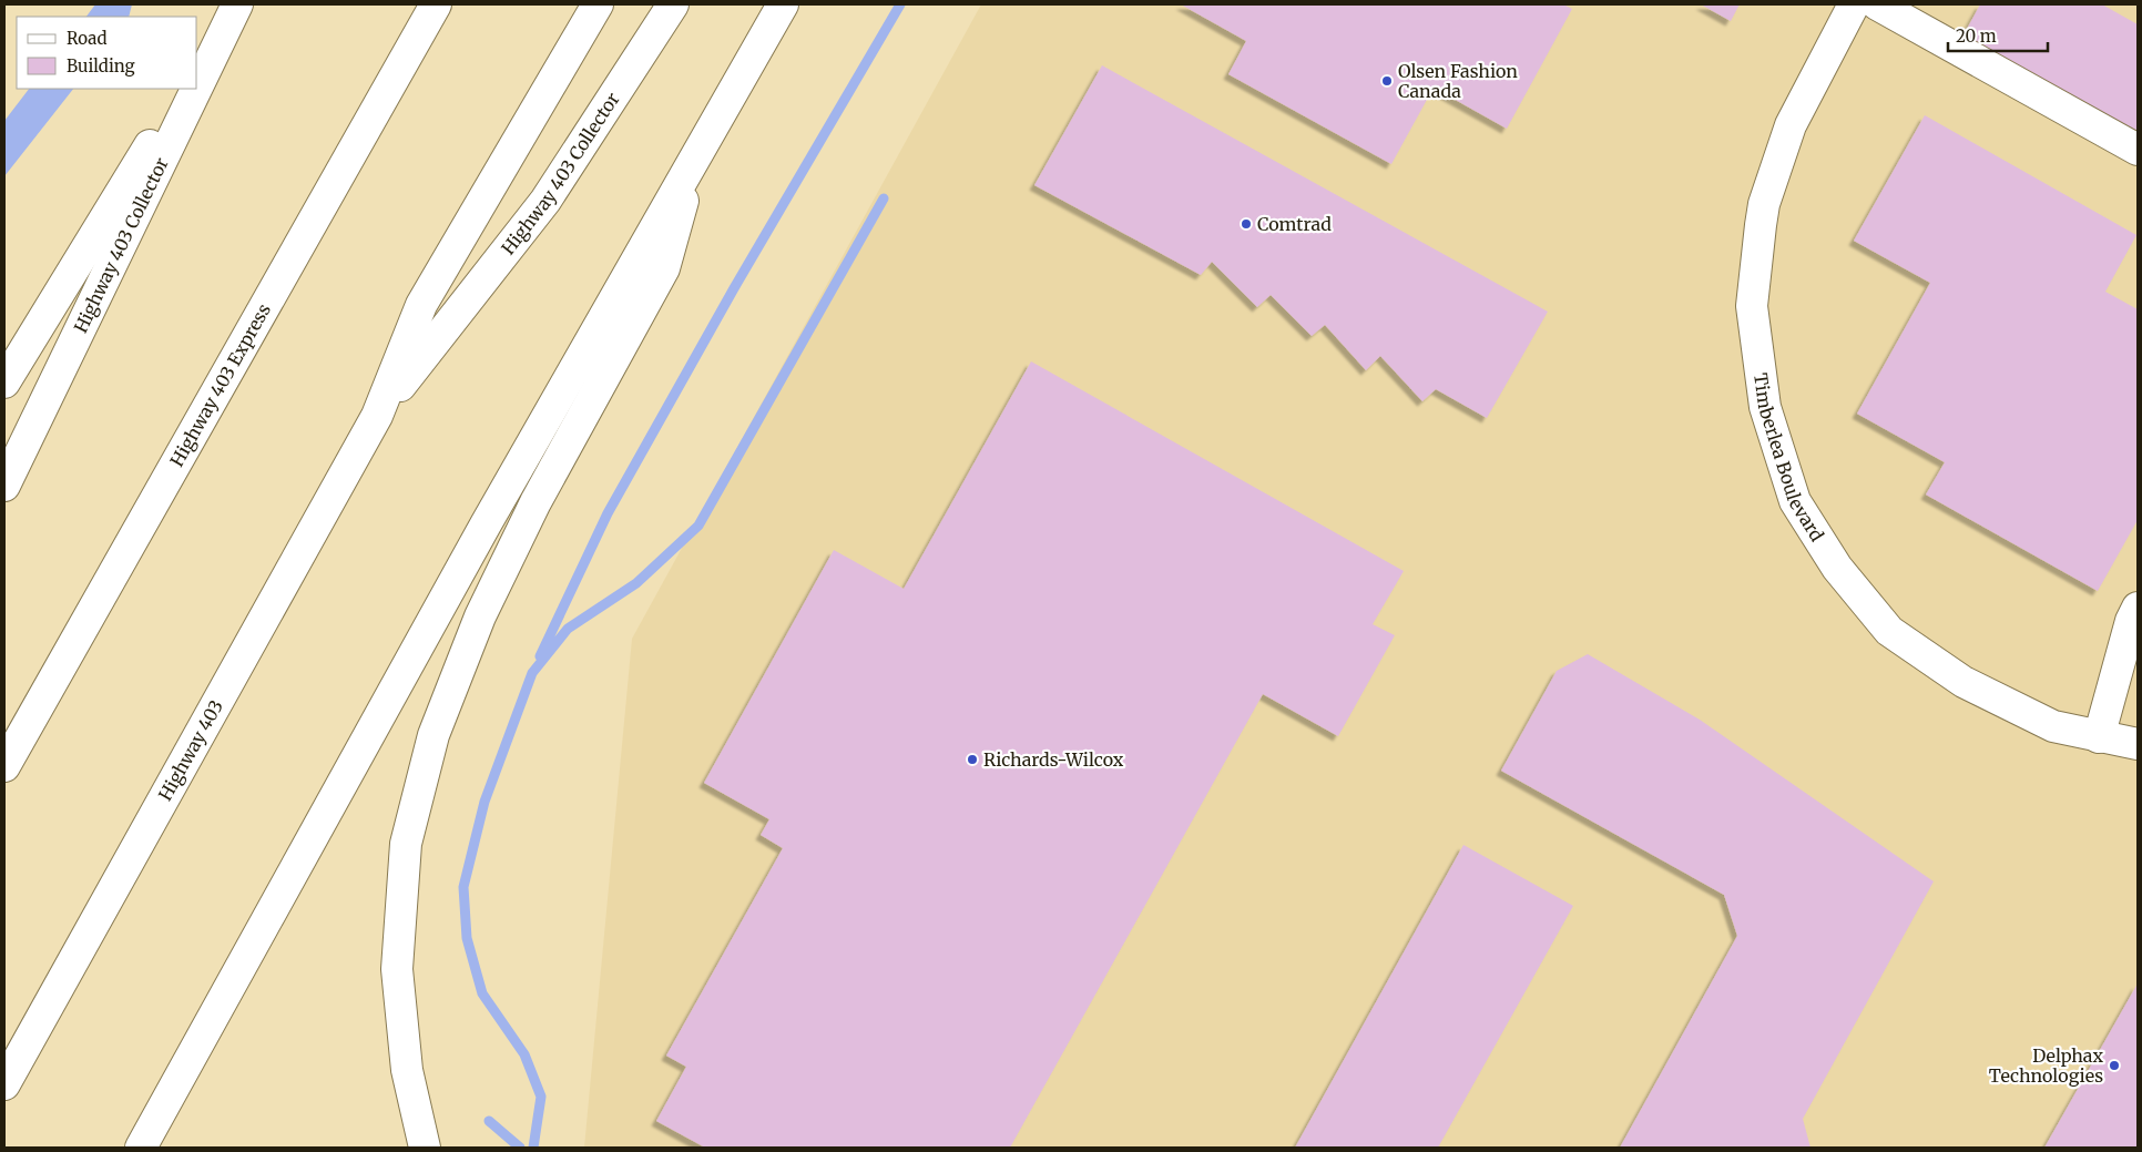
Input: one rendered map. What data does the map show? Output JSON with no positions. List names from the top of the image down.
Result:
{
  "streets": {
    "main road": [
      "Highway 403 Collector",
      "Highway 403 Express",
      "Timberlea Boulevard",
      "Highway 403"
    ]
  },
  "crossings": [
    ["Highway 403 Collector", "Highway 403"]
  ],
  "places": [
    "Olsen Fashion Canada",
    "Comtrad",
    "Richards-Wilcox",
    "Delphax Technologies"
  ],
  "legend": ["Road", "Building"],
  "scale_bar": "20 m"
}
